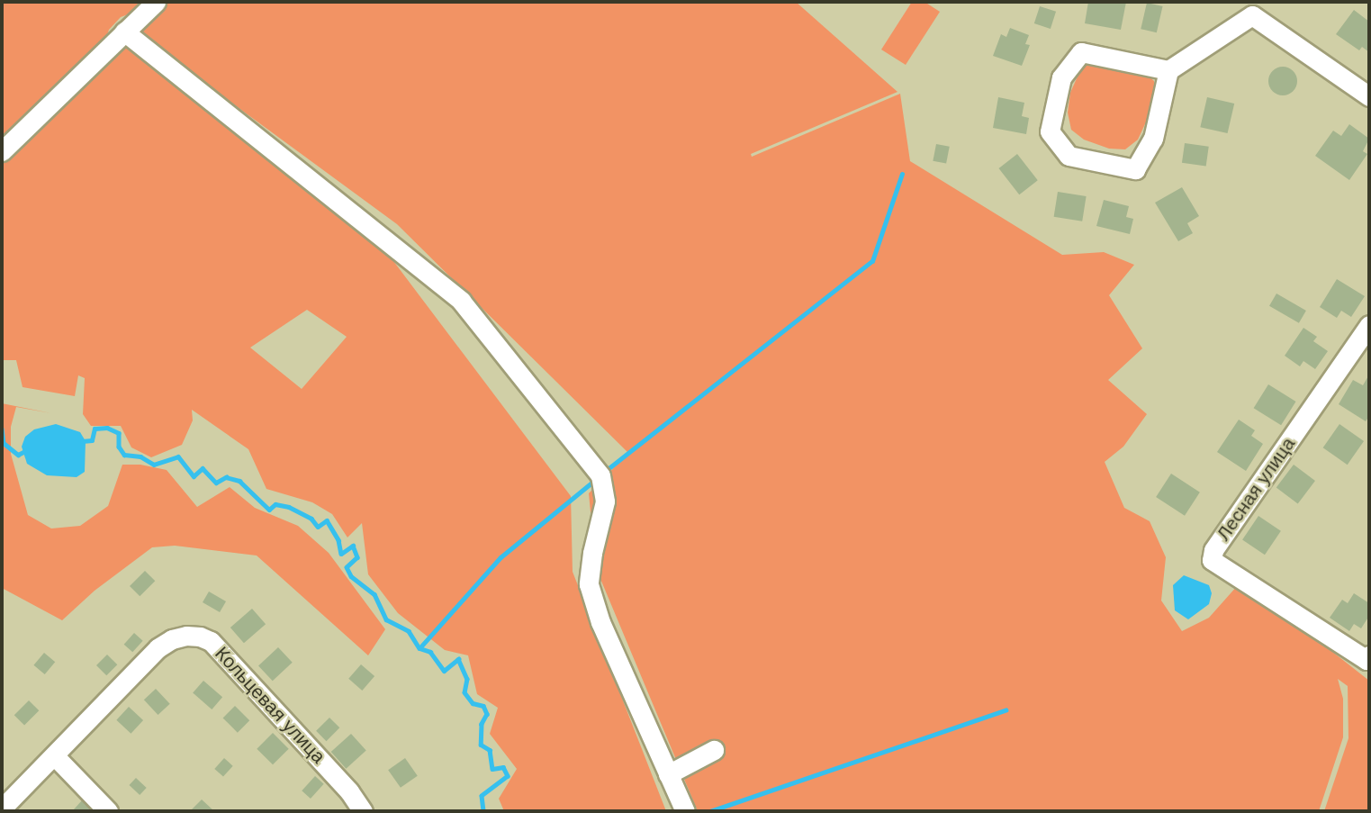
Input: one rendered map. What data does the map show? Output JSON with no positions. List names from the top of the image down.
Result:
{
  "streets": {
    "street": ["Лесная улица", "Кольцевая улица"]
  }
}
